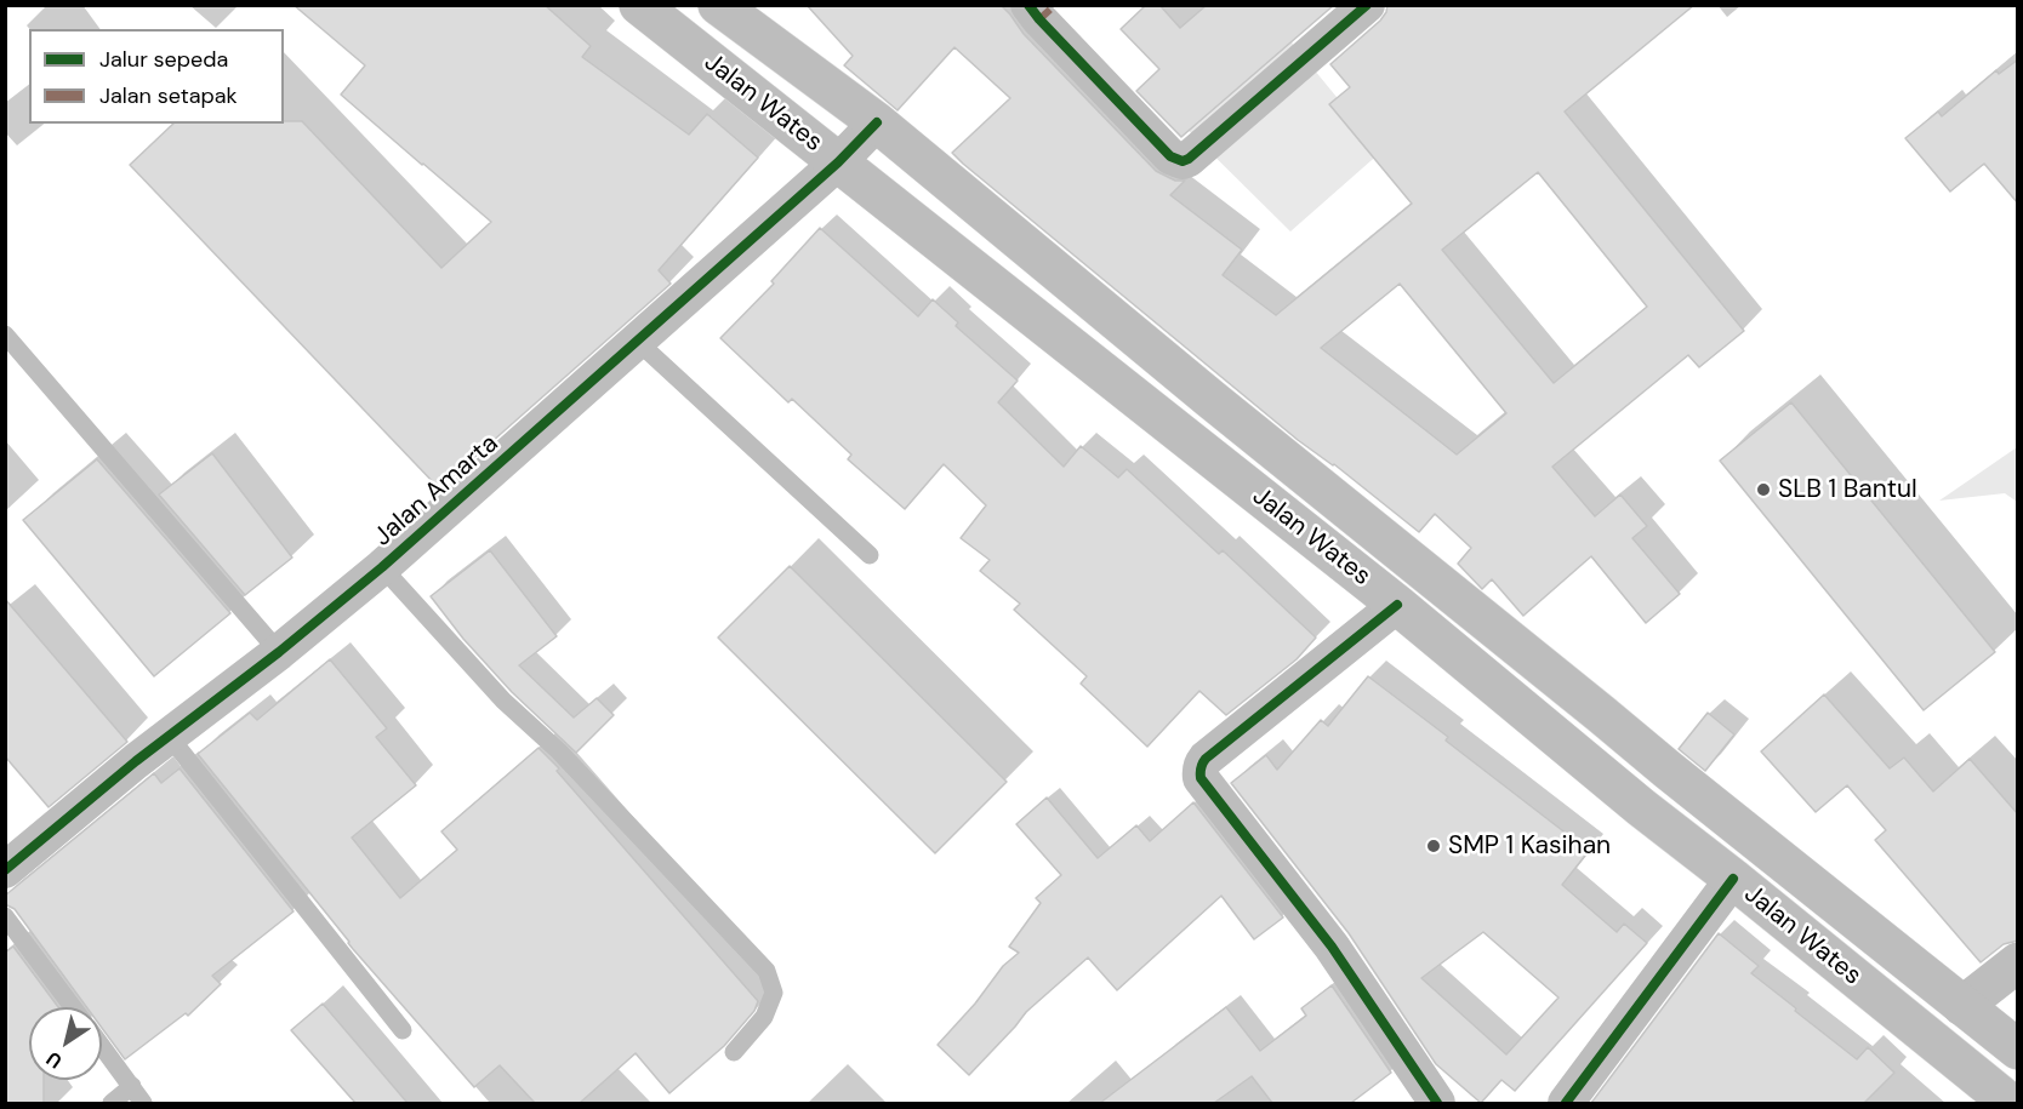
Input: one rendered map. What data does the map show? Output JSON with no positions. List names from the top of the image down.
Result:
{
  "streets": {
    "main road": ["Jalan Wates"],
    "street": ["Jalan Amarta"]
  },
  "crossings": [
    ["Jalan Wates", "Jalan Amarta"]
  ],
  "places": ["SLB 1 Bantul", "SMP 1 Kasihan"],
  "legend": ["Jalur sepeda", "Jalan setapak"],
  "north": "bottom left"
}
